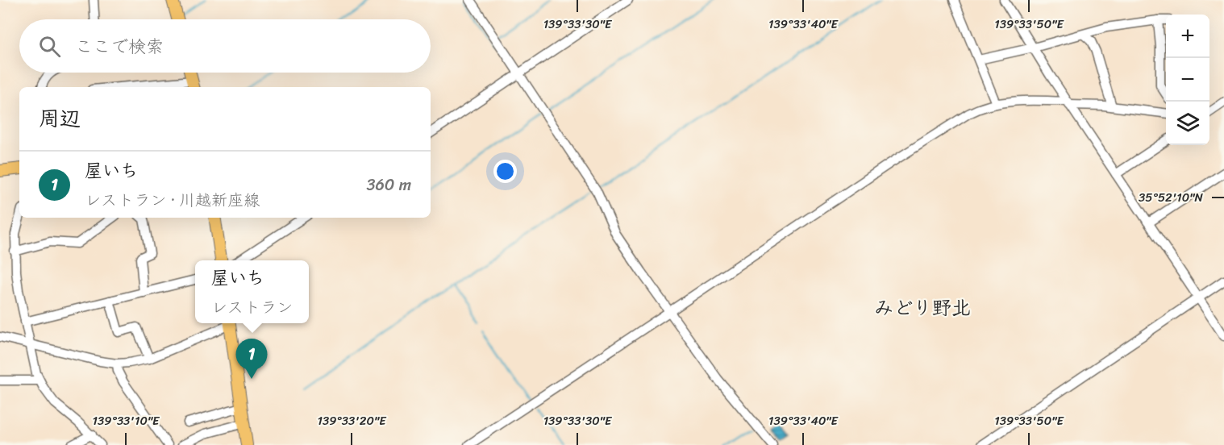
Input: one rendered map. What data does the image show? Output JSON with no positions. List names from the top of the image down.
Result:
{
  "districts": ["みどり野北"],
  "page": {
    "map_buttons": ["+", "−"],
    "search": "ここで検索",
    "heading": "周辺",
    "list": [
      {
        "mark": "1",
        "name": "屋いち",
        "note": "レストラン · 川越新座線",
        "value": "360 m"
      }
    ],
    "popup": ["屋いち", "レストラン"],
    "pins": "1"
  },
  "coordinates": [
    "139°33'30\"E",
    "139°33'40\"E",
    "139°33'50\"E",
    "35°52'10\"N",
    "139°33'10\"E",
    "139°33'20\"E"
  ]
}
